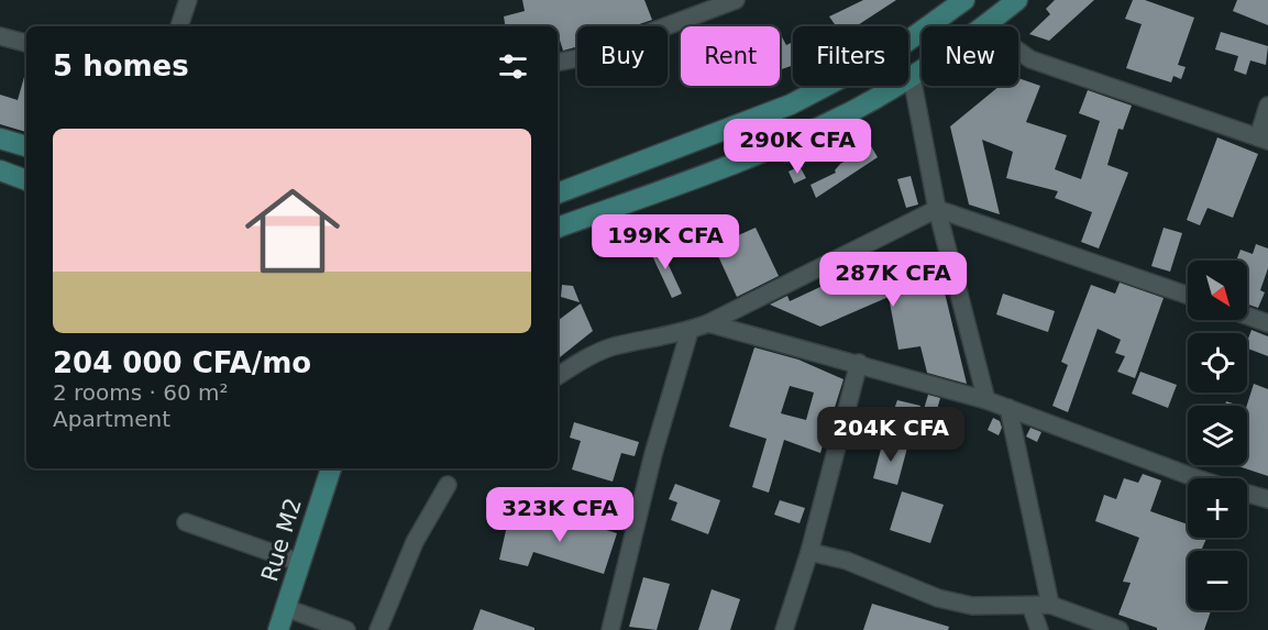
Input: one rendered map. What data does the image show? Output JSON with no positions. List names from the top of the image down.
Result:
{
  "streets": {
    "main road": ["Rue M2"]
  },
  "north": "bottom right",
  "page": {
    "chip": [
      "Buy",
      "Rent",
      "Filters",
      "New"
    ],
    "heading": "5 homes",
    "list": [
      {
        "name": "204 000 CFA/mo",
        "note": "2 rooms · 60 m² · Apartment"
      }
    ],
    "price": [
      "290K CFA",
      "199K CFA",
      "287K CFA",
      "204K CFA",
      "323K CFA"
    ],
    "map_buttons": ["+", "−"]
  }
}
